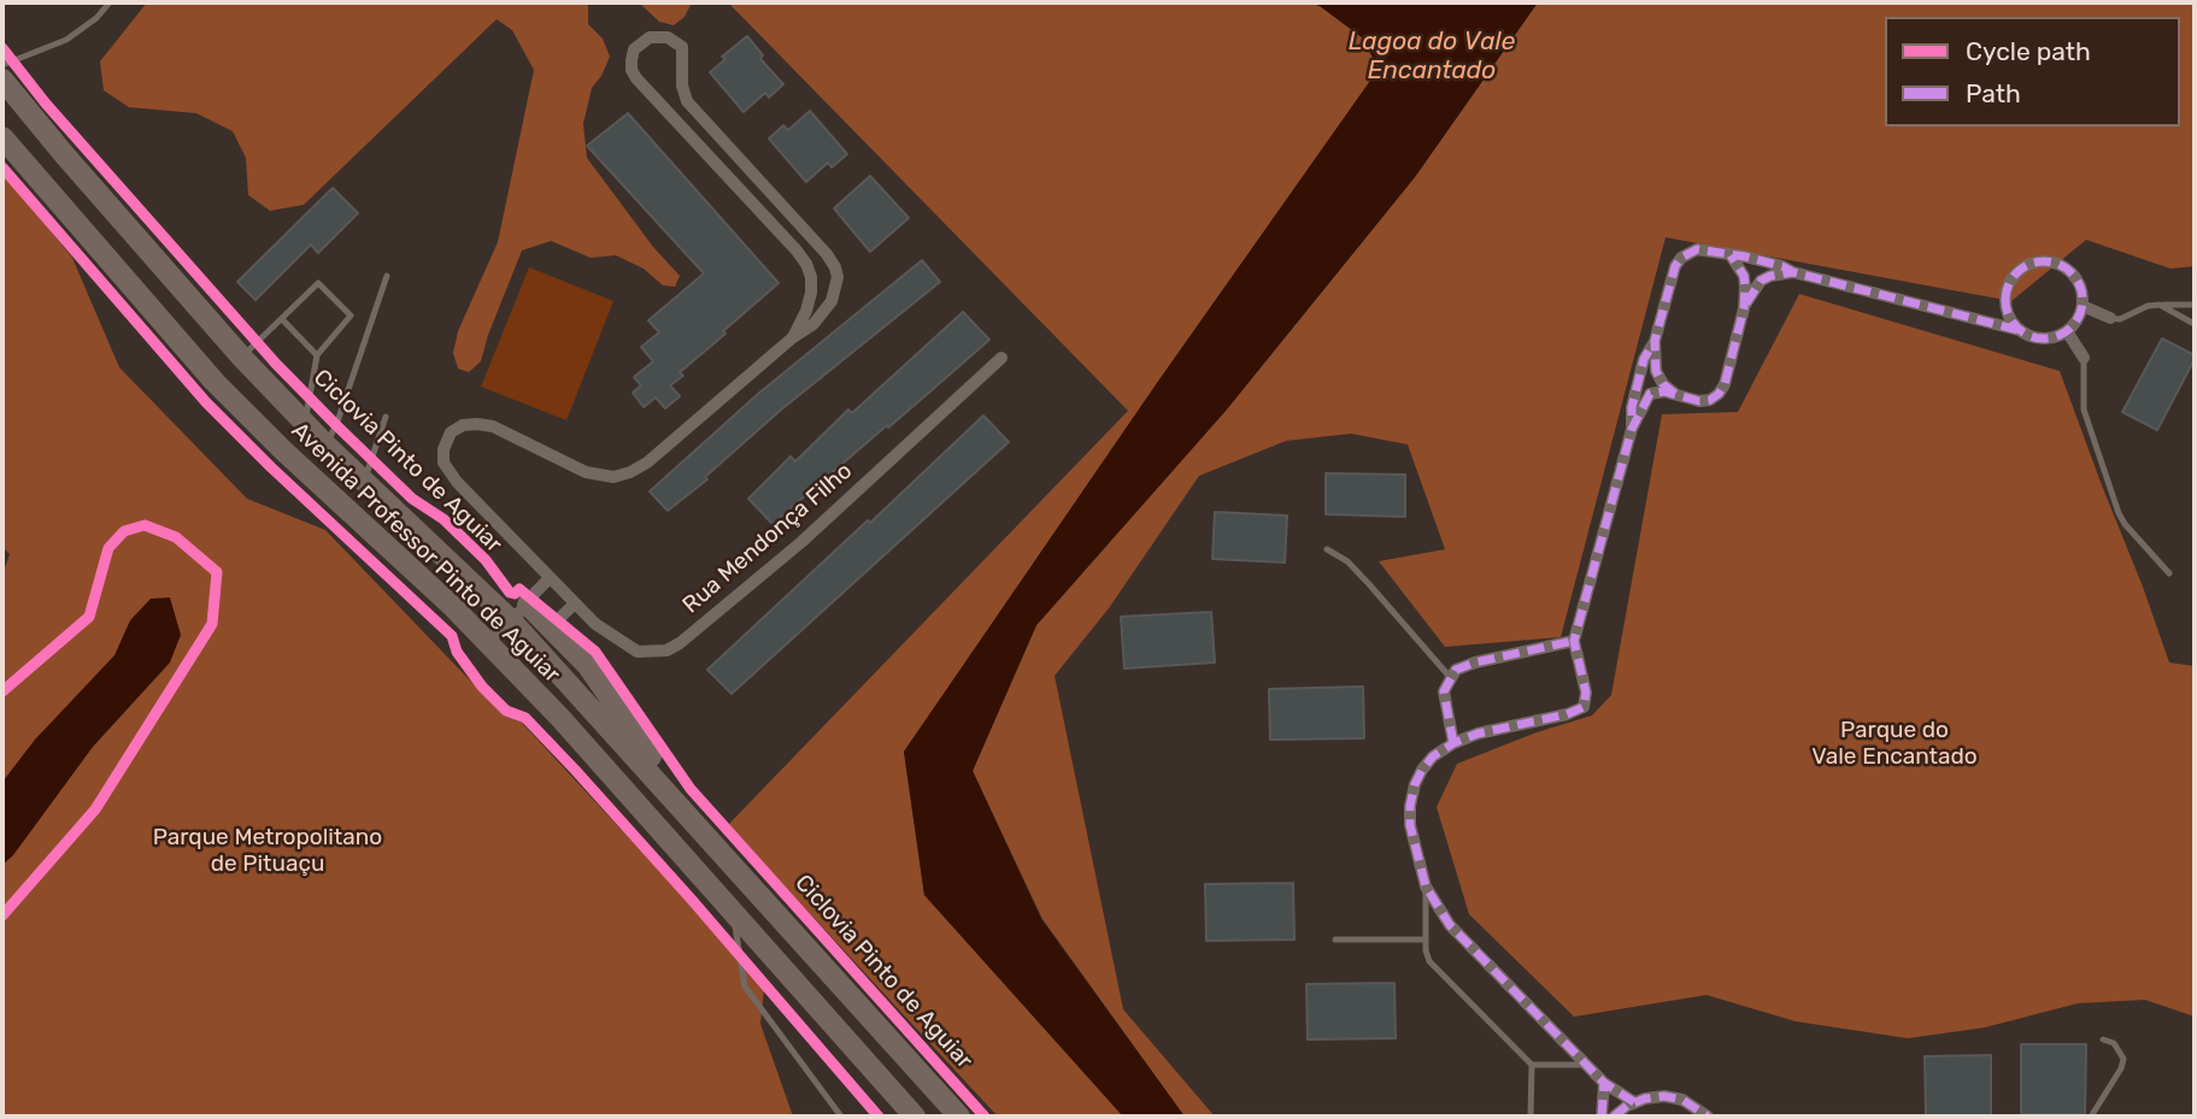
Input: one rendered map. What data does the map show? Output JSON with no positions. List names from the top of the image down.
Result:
{
  "streets": {
    "main road": ["Avenida Professor Pinto de Aguiar"],
    "street": ["Rua Mendonça Filho"],
    "cycle path": ["Ciclovia Pinto de Aguiar"]
  },
  "water": ["Lagoa do Vale Encantado"],
  "parks": ["Parque do Vale Encantado", "Parque Metropolitano de Pituaçu"],
  "legend": ["Cycle path", "Path"]
}
